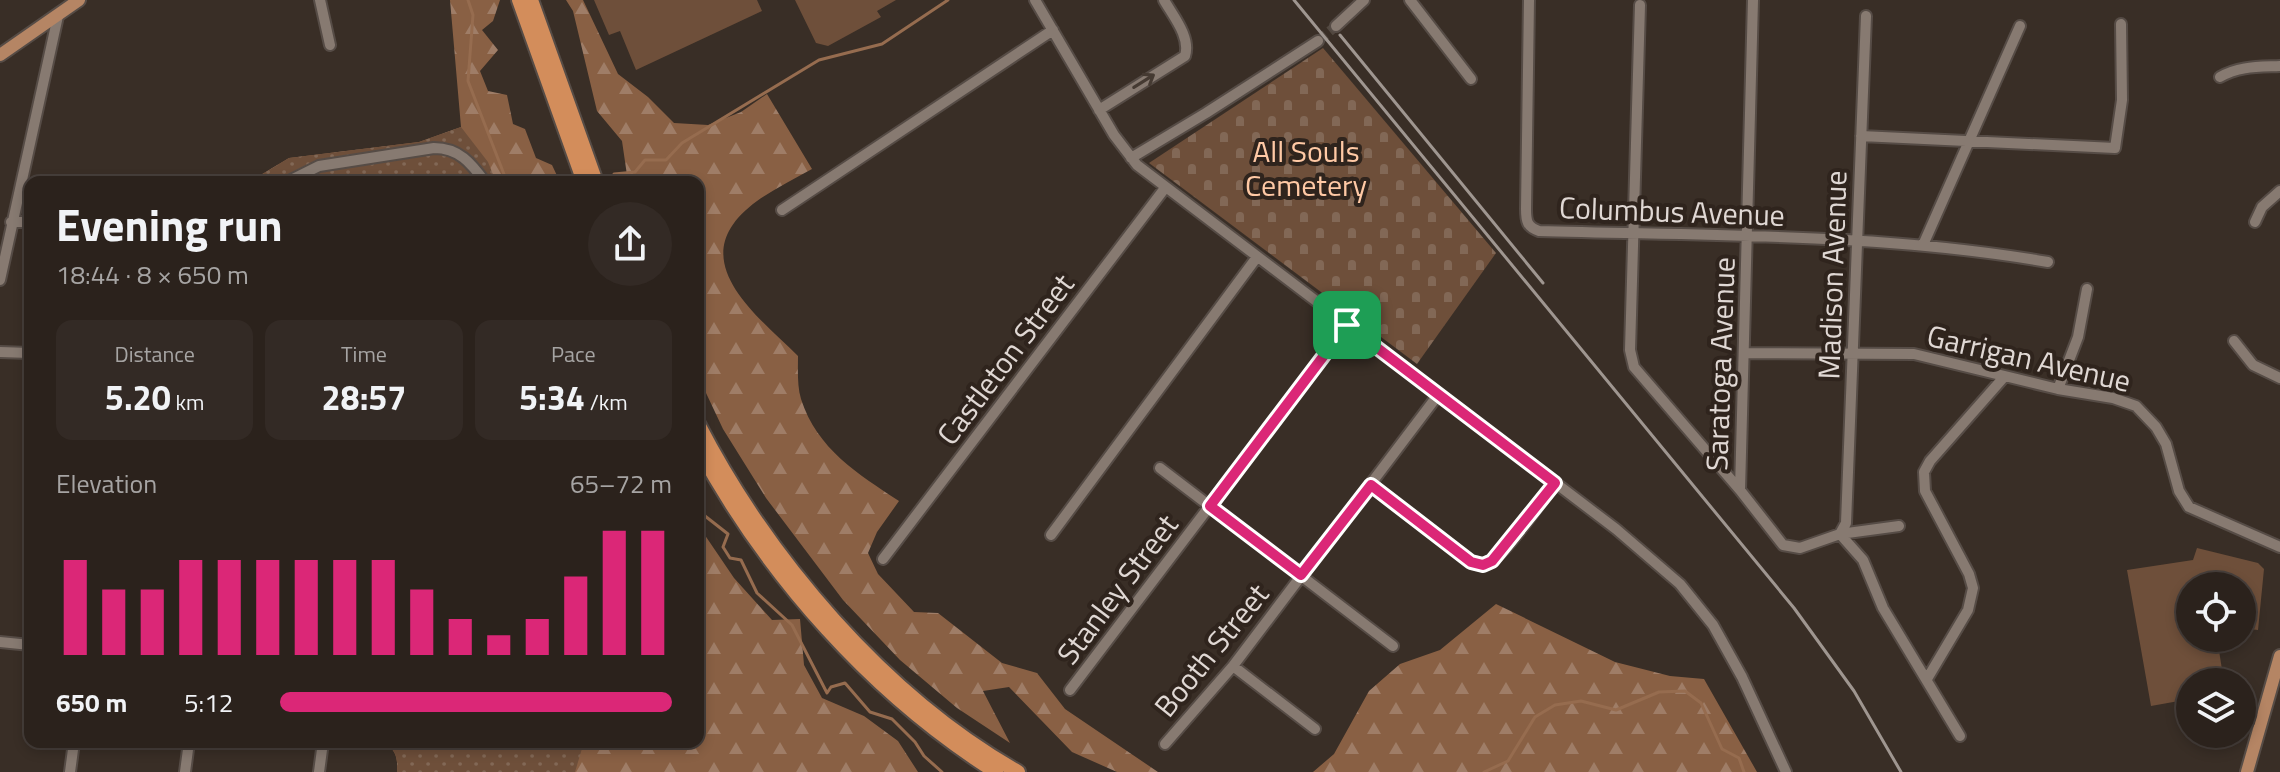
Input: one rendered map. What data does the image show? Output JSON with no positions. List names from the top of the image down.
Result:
{
  "streets": {
    "street": [
      "Columbus Avenue",
      "Madison Avenue",
      "Garrigan Avenue",
      "Castleton Street",
      "Saratoga Avenue",
      "Stanley Street",
      "Booth Street"
    ]
  },
  "crossings": [
    ["Columbus Avenue", "Madison Avenue"],
    ["Columbus Avenue", "Saratoga Avenue"],
    ["Madison Avenue", "Garrigan Avenue"],
    ["Garrigan Avenue", "Saratoga Avenue"]
  ],
  "parks": ["All Souls Cemetery"],
  "page": {
    "heading": ["Evening run", "18:44 · 8 × 650 m"],
    "stats": [
      ["Distance", "5.20 km"],
      ["Time", "28:57"],
      ["Pace", "5:34 /km"]
    ],
    "chart": ["Elevation", "65–72 m"],
    "list": [
      {
        "name": "650 m",
        "note": "5:12"
      }
    ]
  }
}
